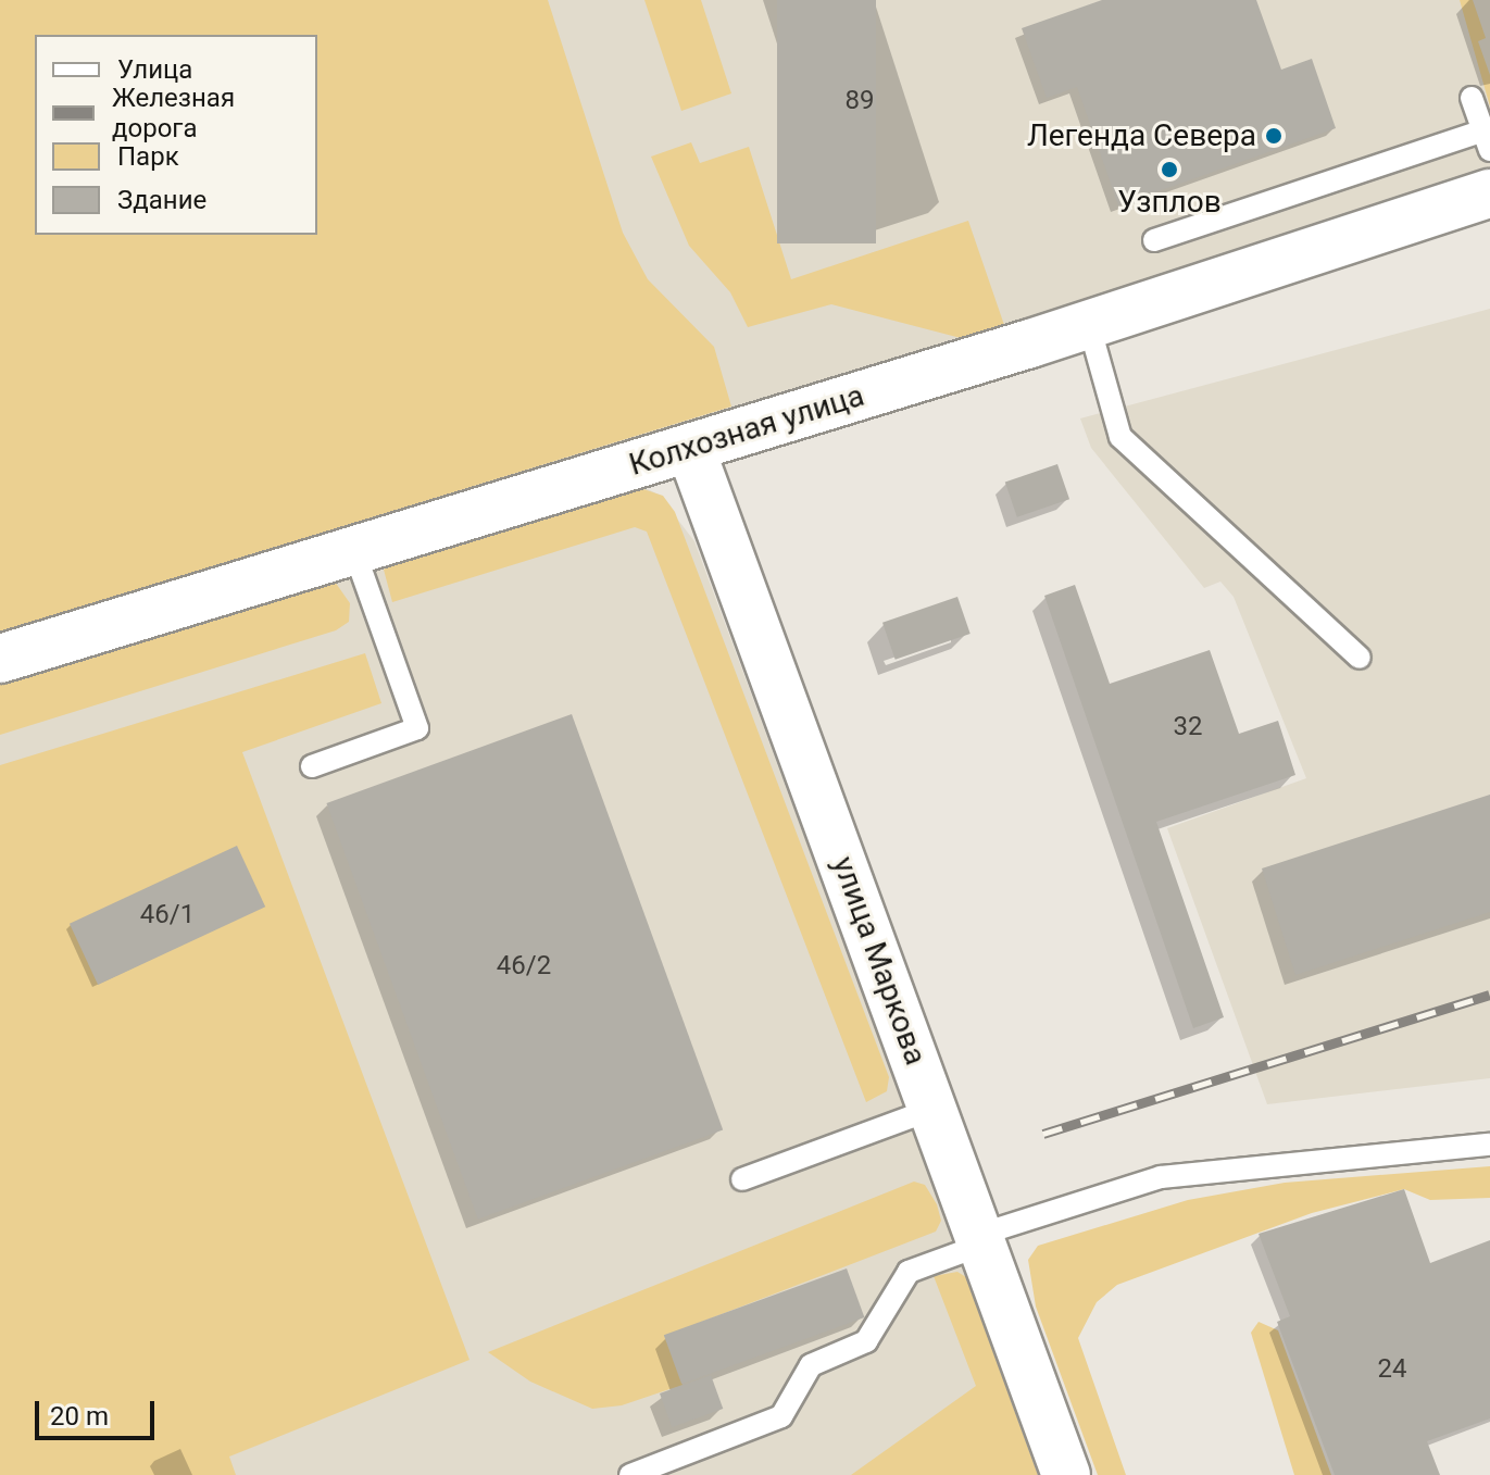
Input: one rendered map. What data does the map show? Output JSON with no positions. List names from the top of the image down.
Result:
{
  "streets": {
    "street": ["Колхозная улица", "улица Маркова"]
  },
  "crossings": [
    ["Колхозная улица", "улица Маркова"]
  ],
  "places": ["Легенда Севера", "Узплов"],
  "house_numbers": [
    "89",
    "32",
    "46/1",
    "46/2",
    "24"
  ],
  "legend": [
    "Улица",
    "Железная дорога",
    "Парк",
    "Здание"
  ],
  "scale_bar": "20 m"
}
